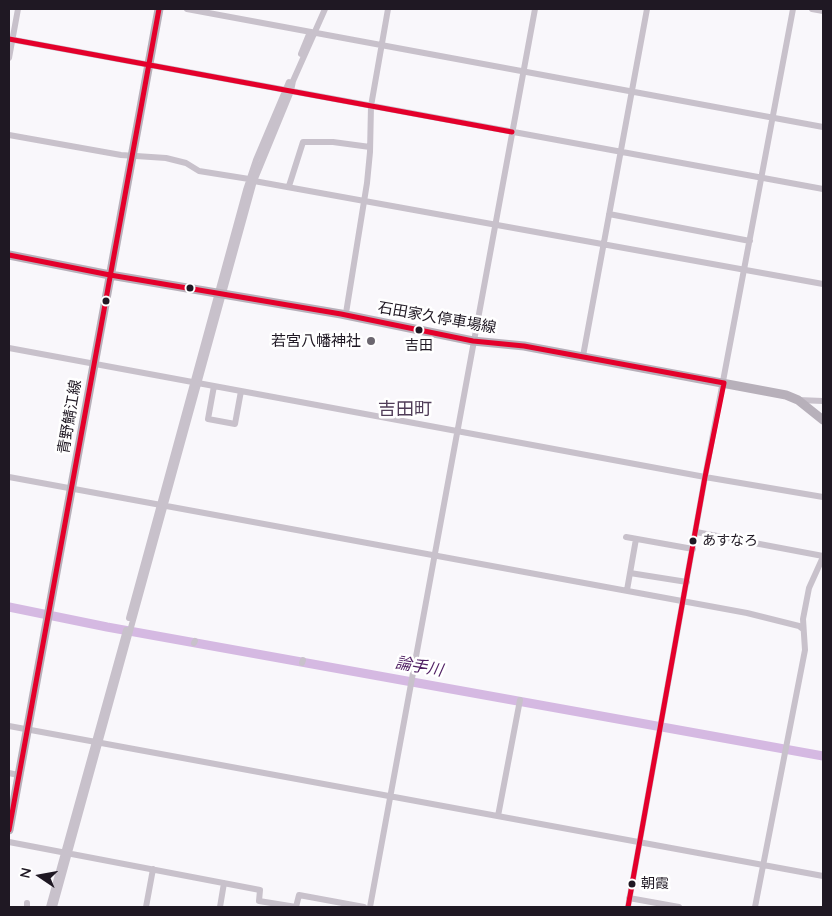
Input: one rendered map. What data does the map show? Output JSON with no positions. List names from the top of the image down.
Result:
{
  "streets": {
    "main road": ["石田家久停車場線", "青野鯖江線"]
  },
  "crossings": [
    ["石田家久停車場線", "青野鯖江線"]
  ],
  "districts": ["吉田町"],
  "water": ["論手川"],
  "places": [
    "吉田",
    "若宮八幡神社",
    "あすなろ",
    "朝霞"
  ],
  "north": "left"
}
